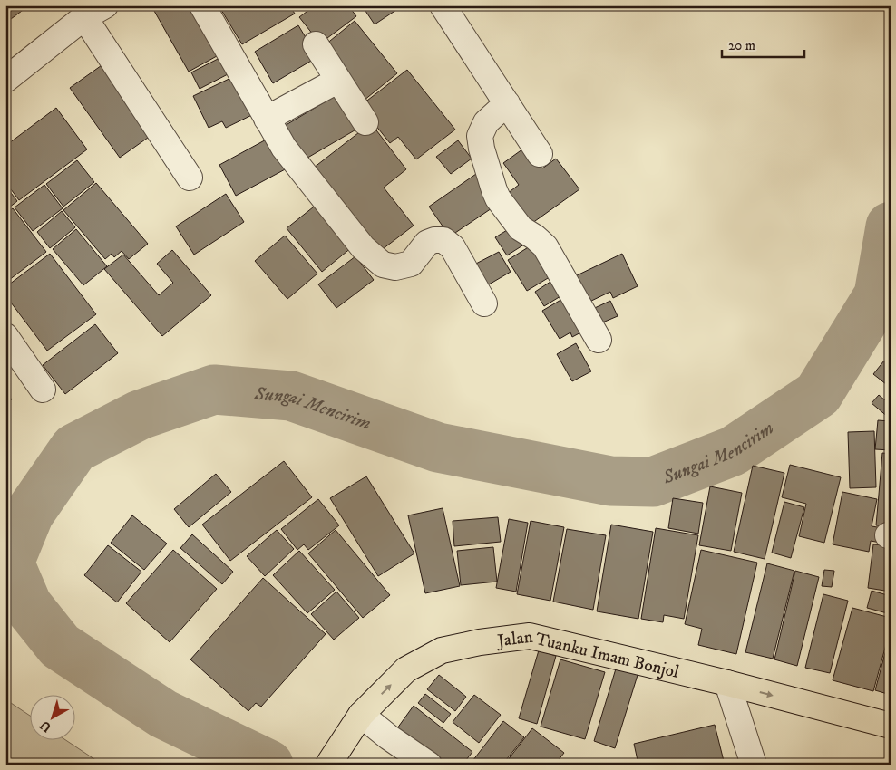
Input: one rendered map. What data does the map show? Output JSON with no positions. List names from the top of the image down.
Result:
{
  "streets": {
    "main road": ["Jalan Tuanku Imam Bonjol"]
  },
  "one_way": ["Jalan Tuanku Imam Bonjol"],
  "water": ["Sungai Mencirim"],
  "scale_bar": "20 m",
  "north": "bottom left"
}
